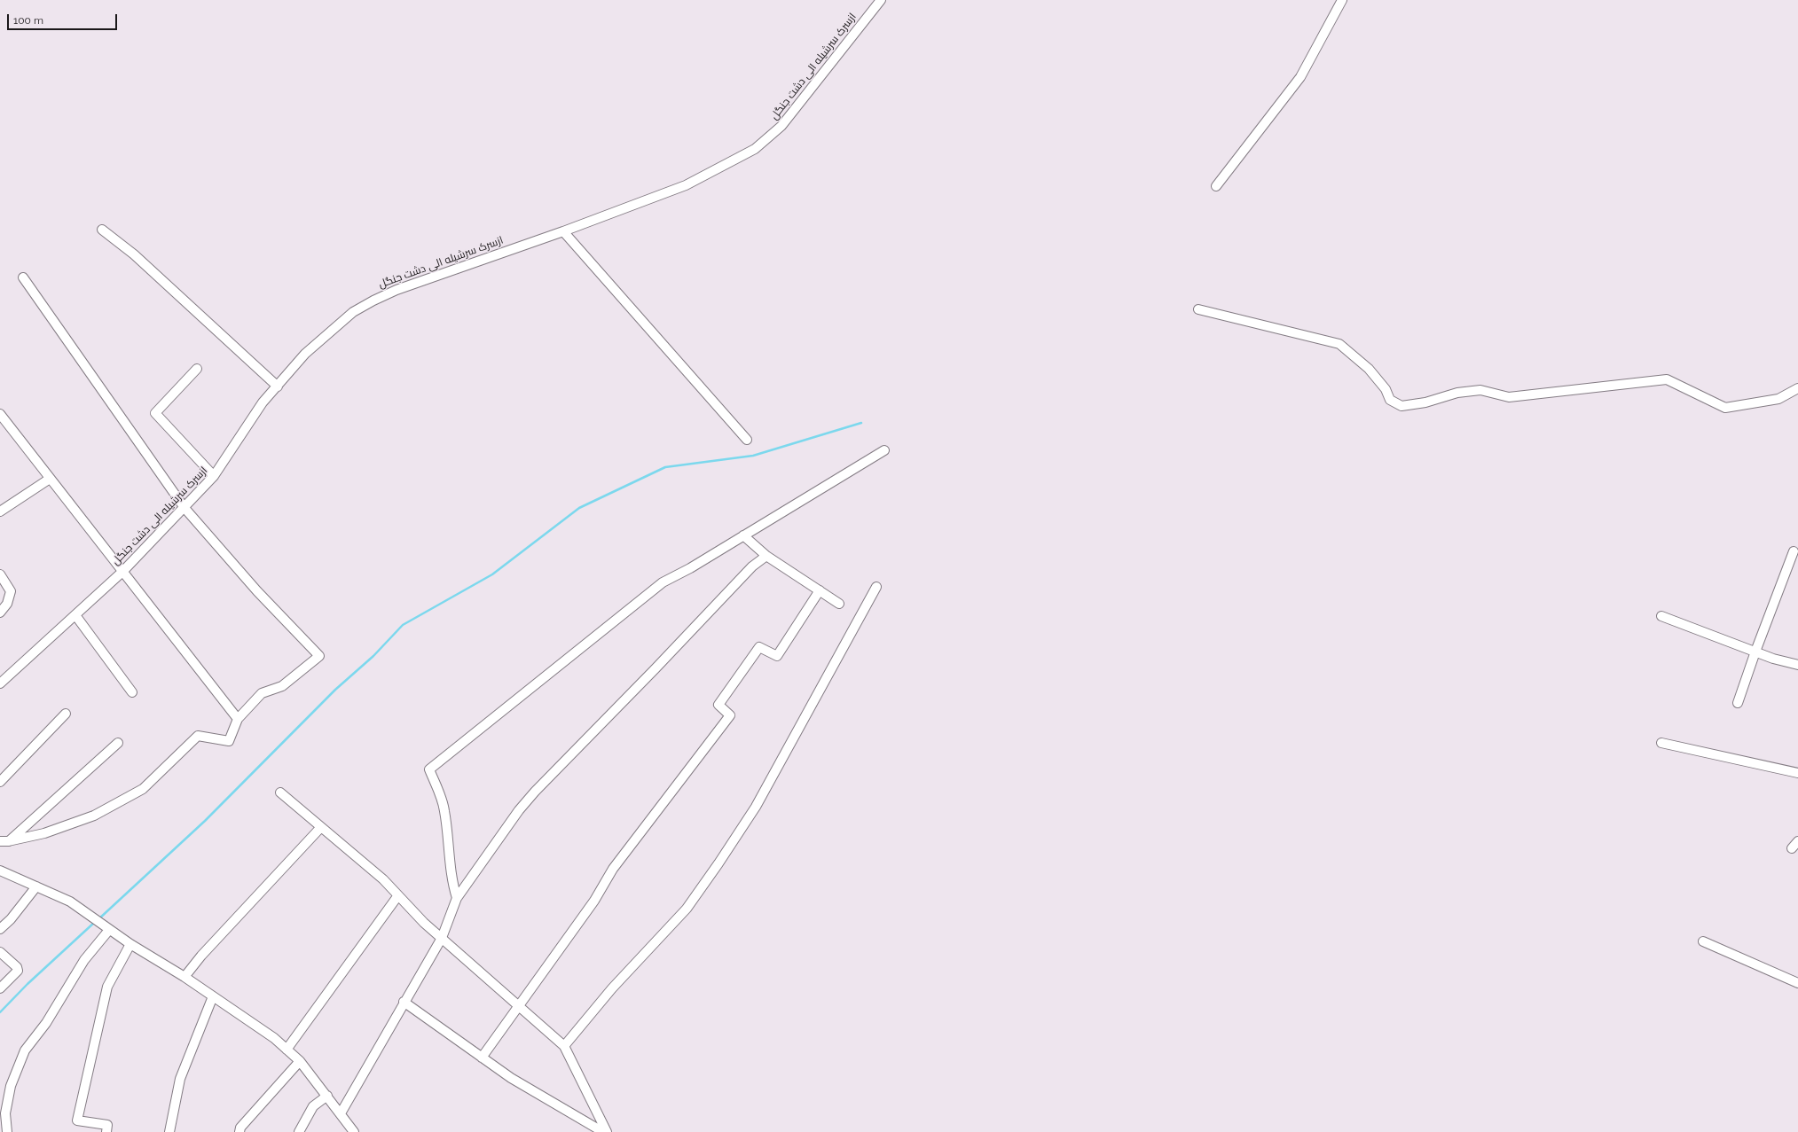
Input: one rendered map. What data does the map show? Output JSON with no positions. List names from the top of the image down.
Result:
{
  "streets": {
    "street": ["ازسرک سرشیله الی دشت جنگل"]
  },
  "scale_bar": "100 m"
}
